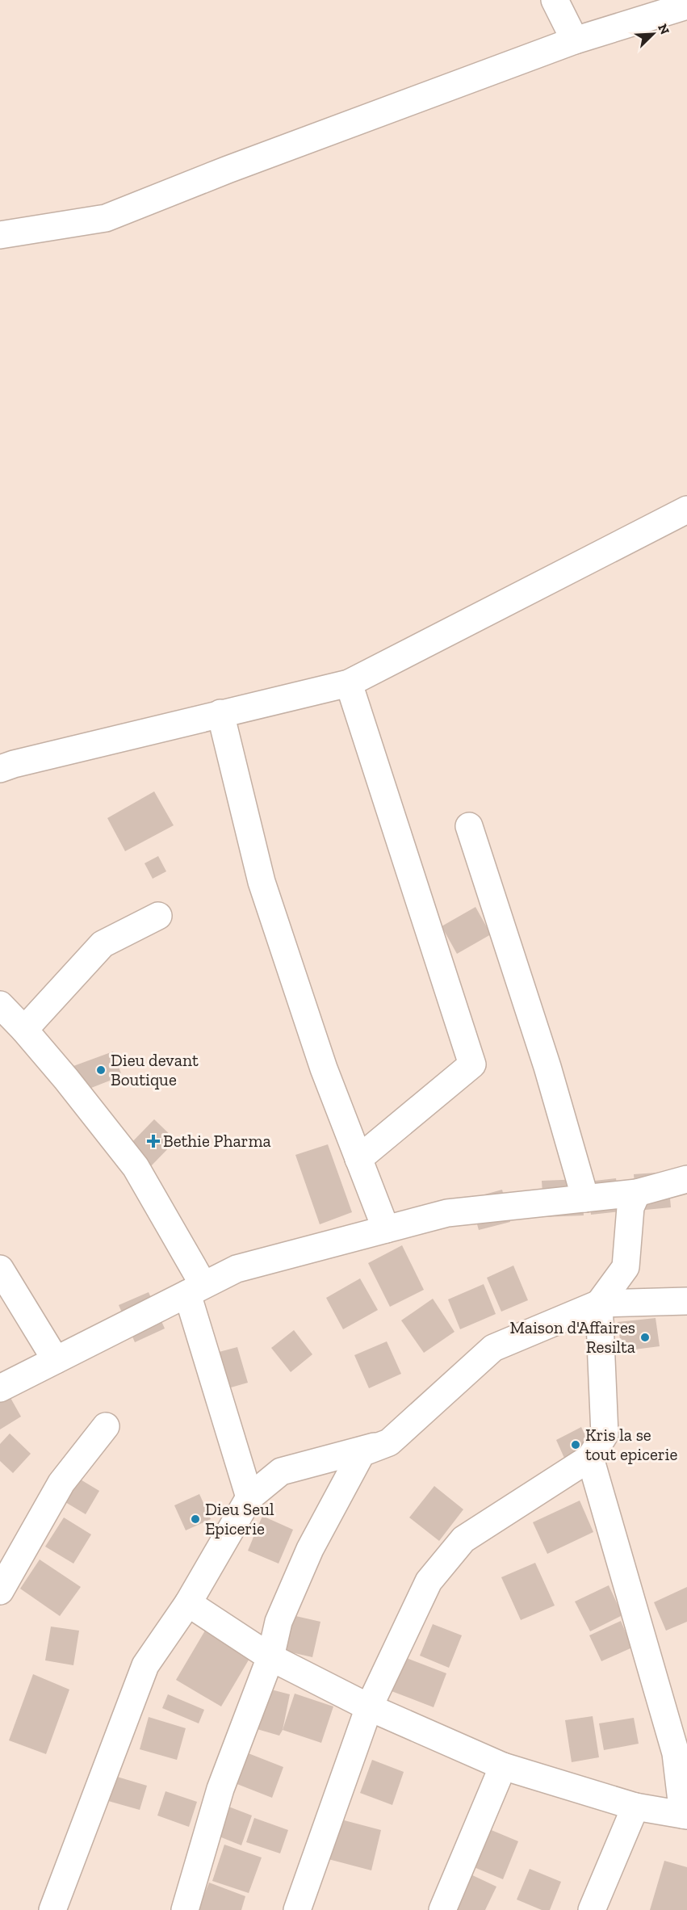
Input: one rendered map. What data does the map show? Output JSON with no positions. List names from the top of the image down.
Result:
{
  "places": {
    "other": [
      "Dieu devant Boutique",
      "Maison d'Affaires Resilta",
      "Kris la se tout epicerie",
      "Dieu Seul Epicerie"
    ],
    "health": ["Bethie Pharma"]
  },
  "north": "top right"
}
